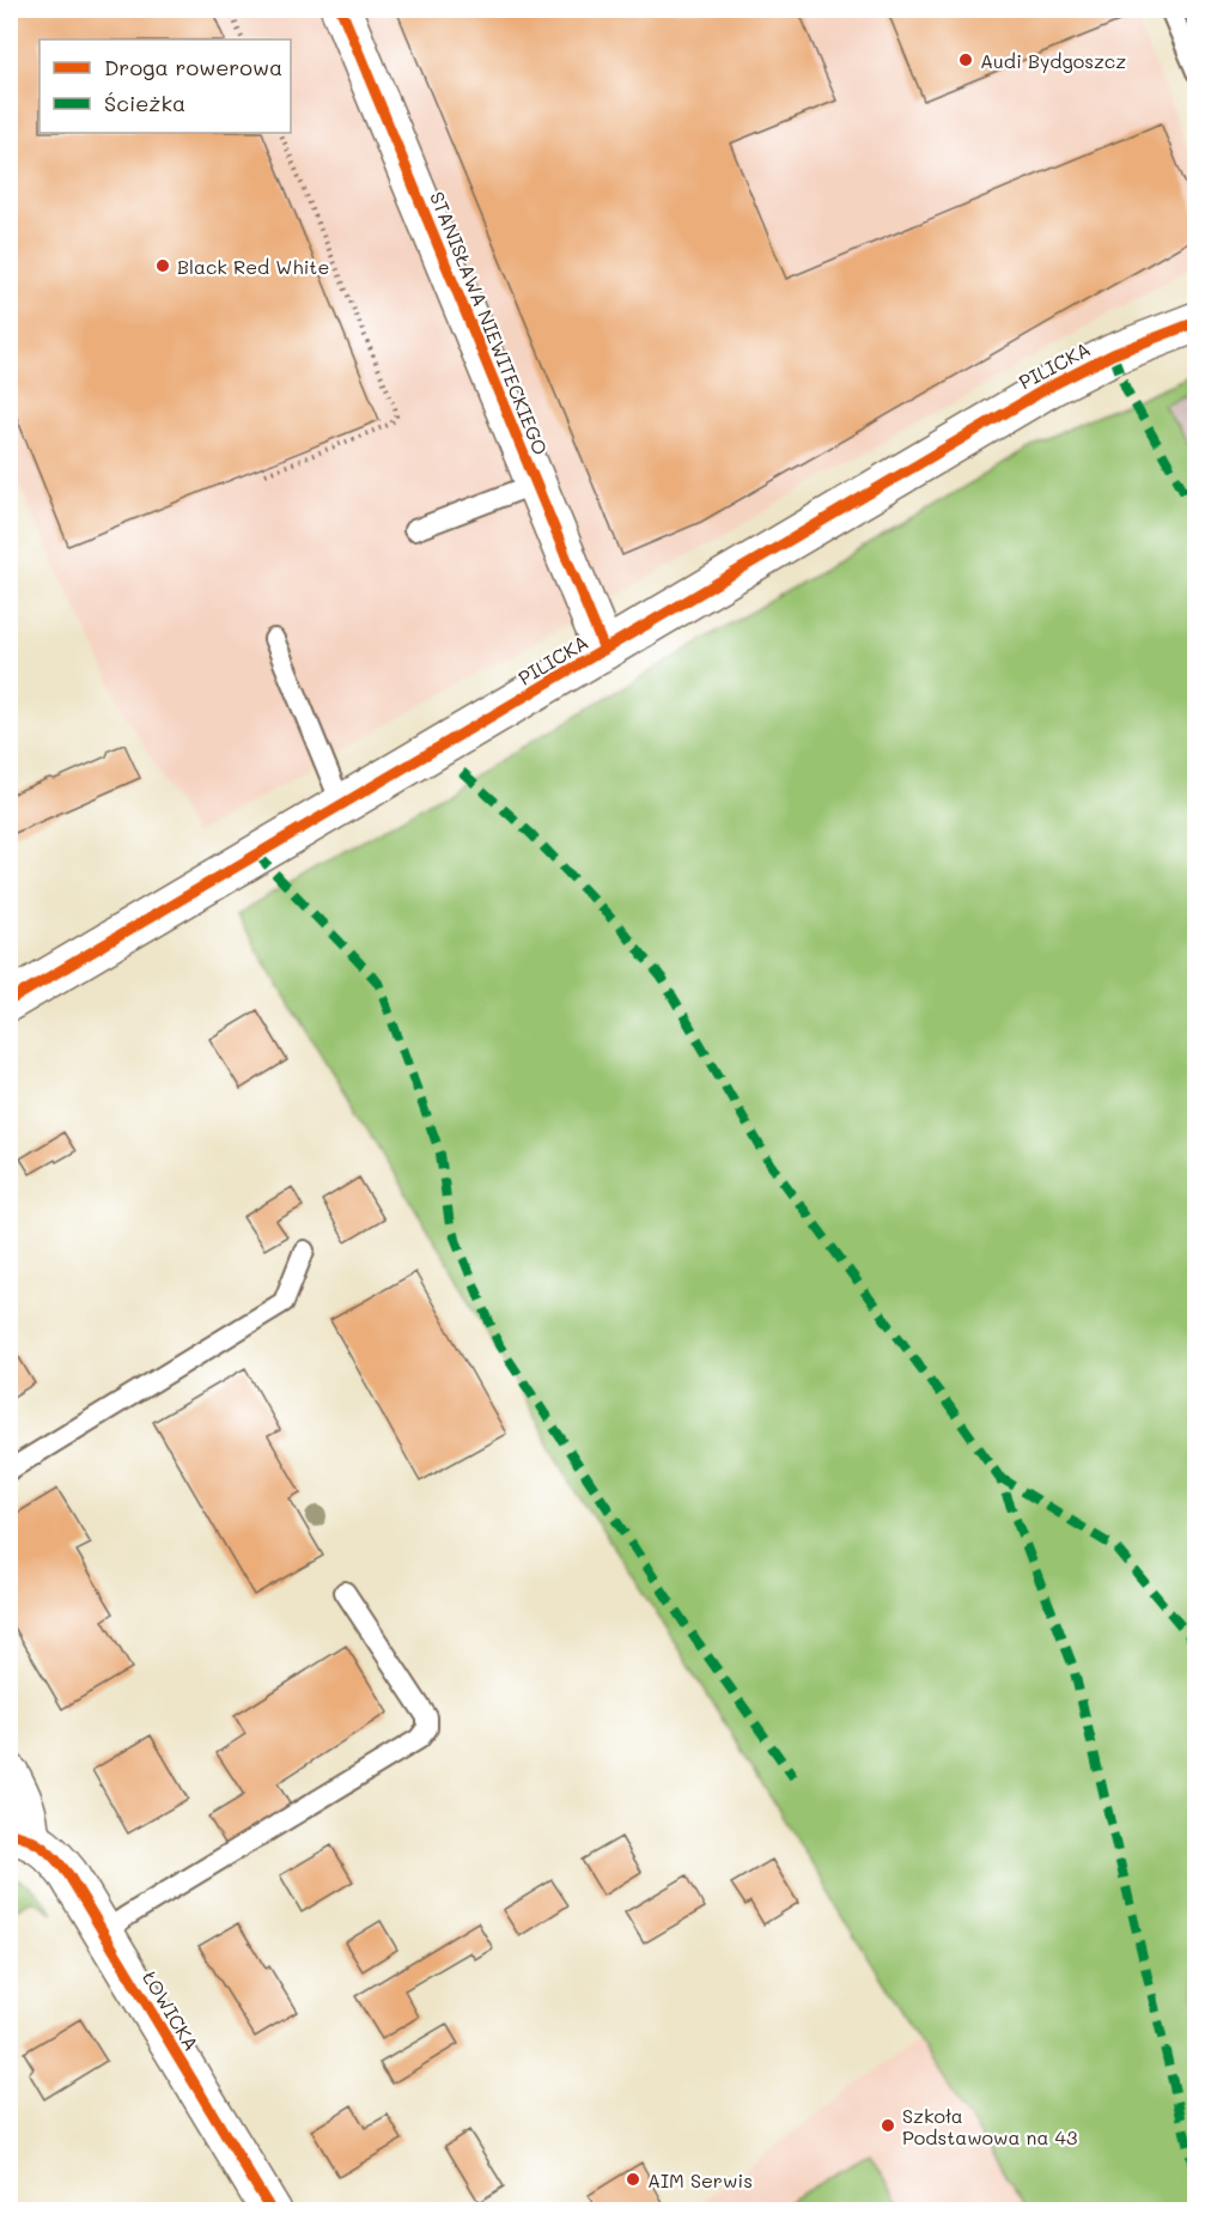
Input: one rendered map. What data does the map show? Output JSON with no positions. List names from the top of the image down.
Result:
{
  "streets": {
    "street": ["STANISŁAWA NIEWITECKIEGO", "PILICKA", "ŁOWICKA"]
  },
  "crossings": [
    ["STANISŁAWA NIEWITECKIEGO", "PILICKA"]
  ],
  "places": [
    "Audi Bydgoszcz",
    "Black Red White",
    "Szkoła Podstawowa na 43",
    "AIM Serwis"
  ],
  "legend": ["Droga rowerowa", "Ścieżka"]
}
